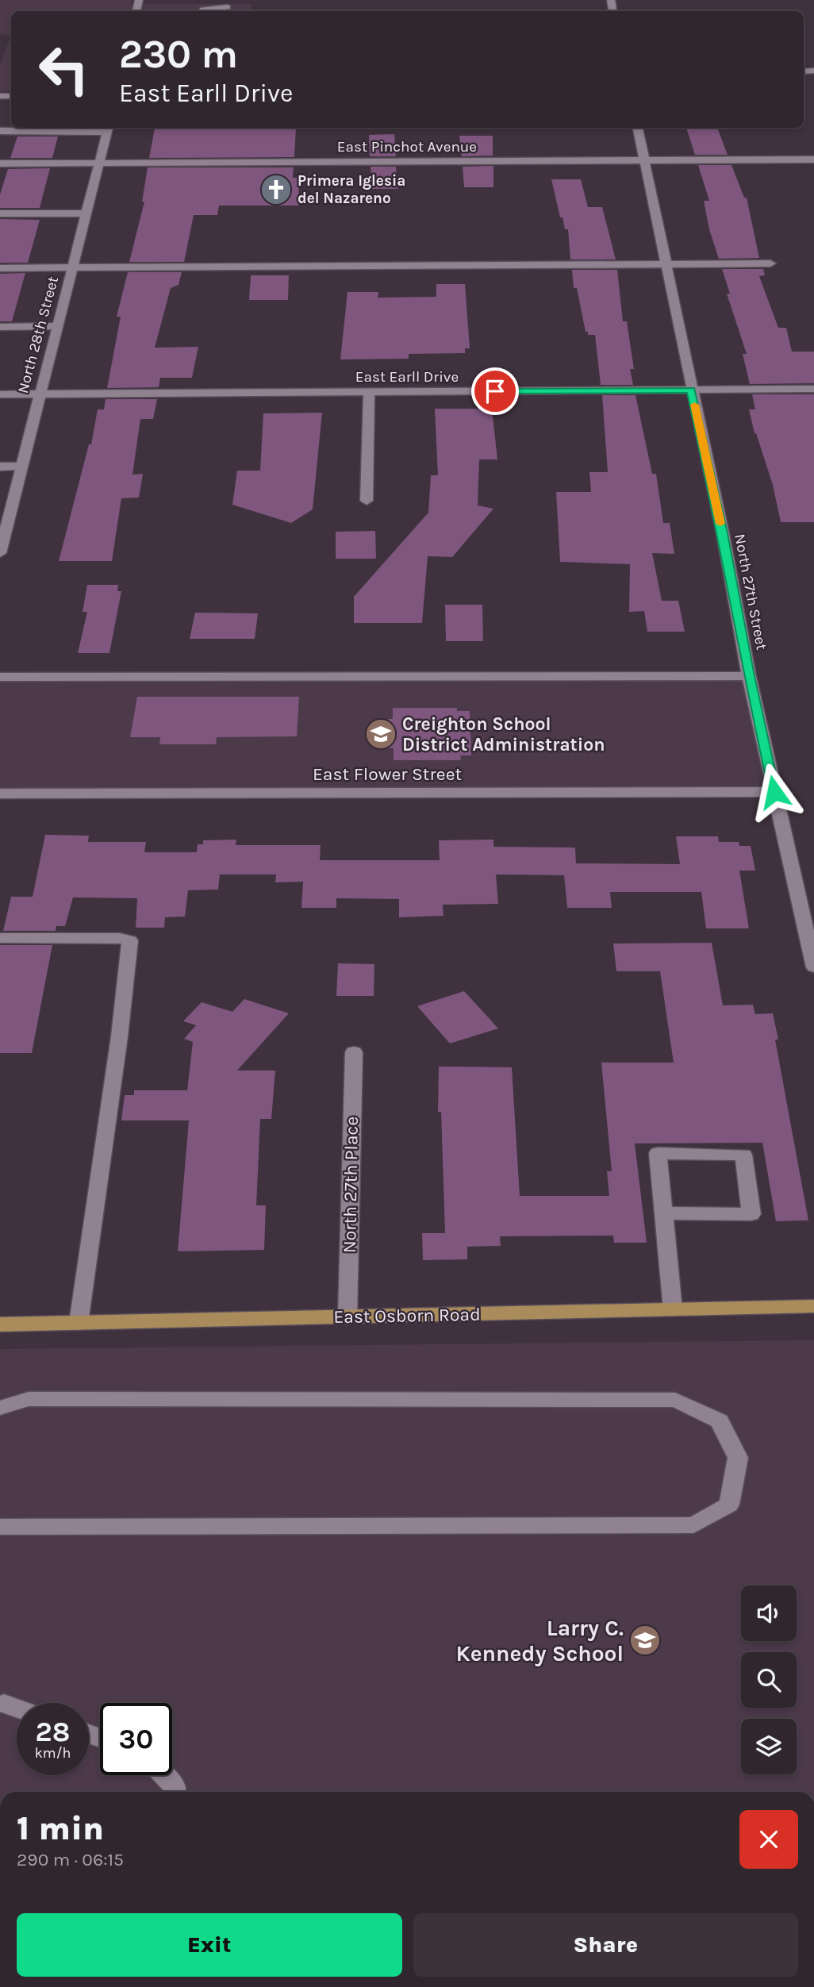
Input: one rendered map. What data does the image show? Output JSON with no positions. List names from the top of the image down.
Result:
{
  "streets": {
    "main road": ["East Osborn Road"],
    "street": [
      "East Pinchot Avenue",
      "North 28th Street",
      "East Earll Drive",
      "North 27th Street",
      "East Flower Street",
      "North 27th Place"
    ]
  },
  "crossings": [
    ["East Pinchot Avenue", "North 28th Street"],
    ["East Pinchot Avenue", "North 27th Street"],
    ["North 28th Street", "East Earll Drive"],
    ["East Earll Drive", "North 27th Street"],
    ["North 27th Street", "East Flower Street"],
    ["North 27th Place", "East Osborn Road"]
  ],
  "places": {
    "church": ["Primera Iglesia del Nazareno"],
    "school or university": ["Creighton School District Administration", "Larry C. Kennedy School"]
  },
  "page": {
    "turn": ["230 m", "East Earll Drive"],
    "speed": "28 km/h",
    "limit": "30",
    "heading": ["1 min", "290 m · 06:15"],
    "buttons": ["Exit", "Share"]
  }
}
